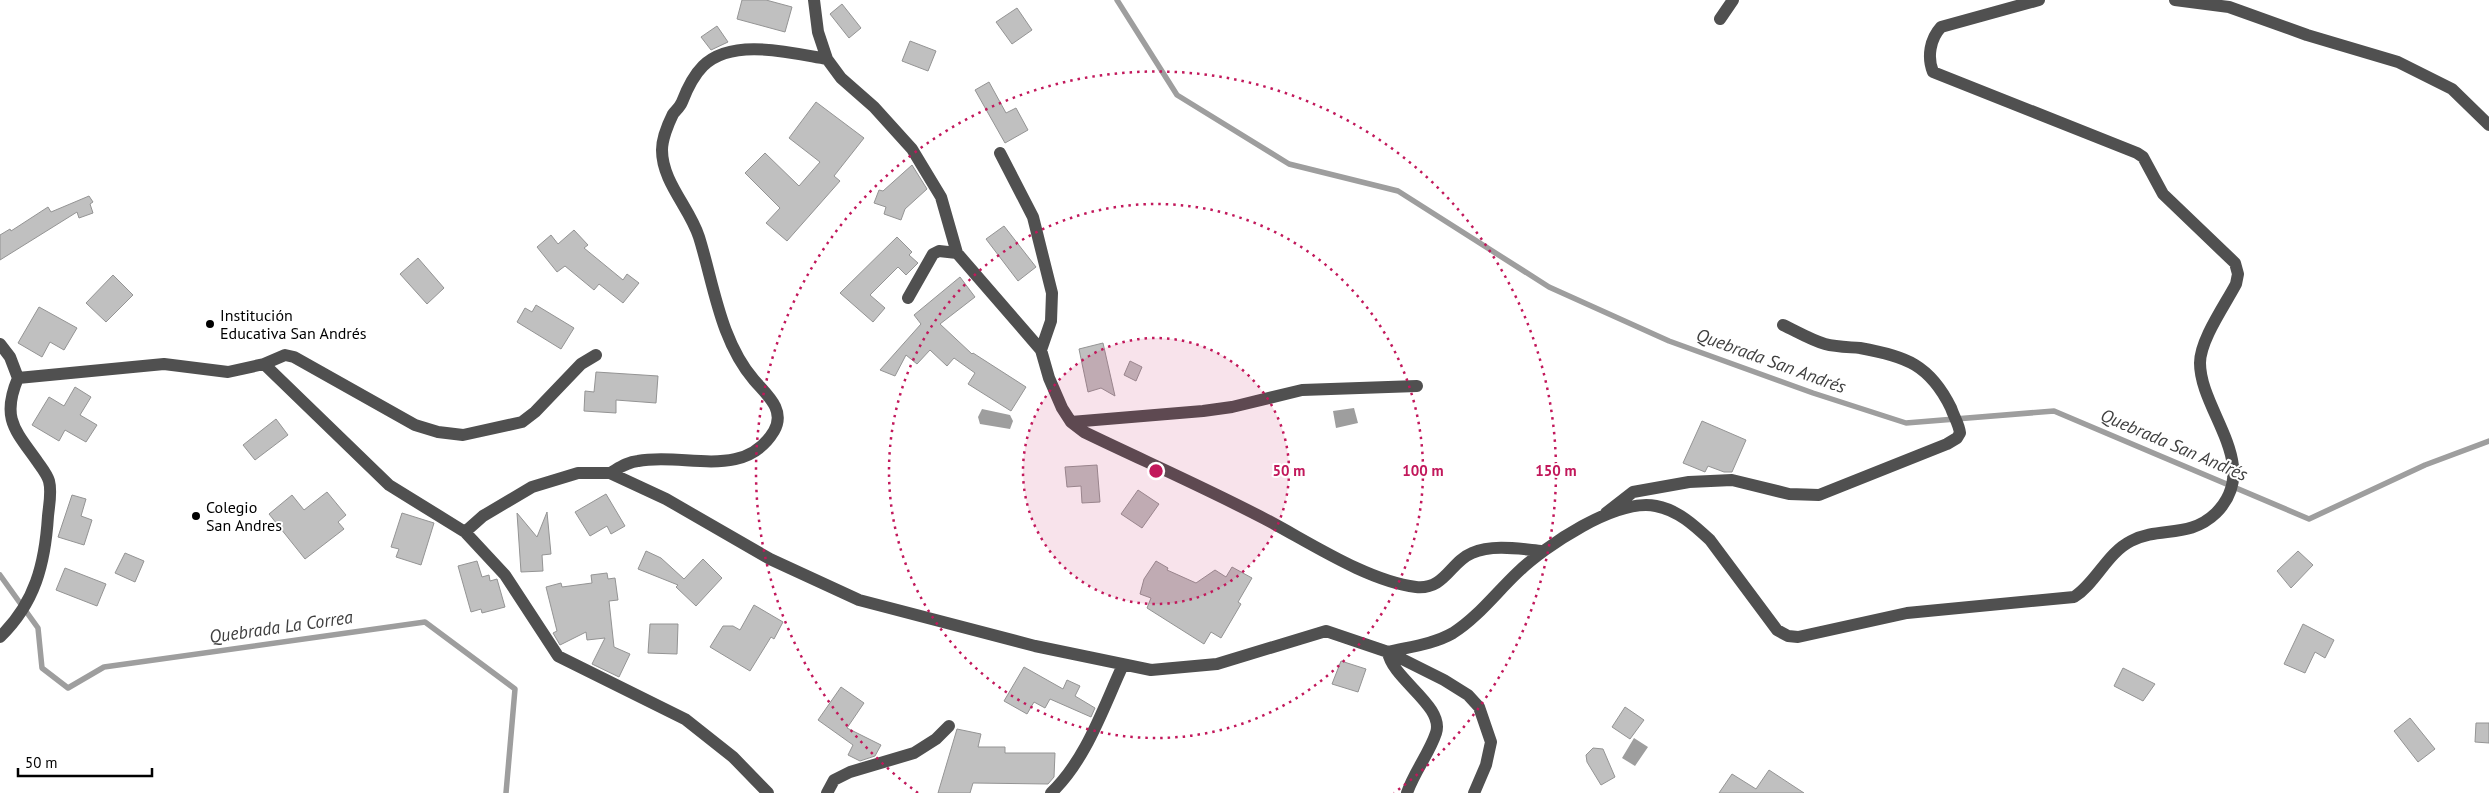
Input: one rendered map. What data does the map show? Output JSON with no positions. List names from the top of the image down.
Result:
{
  "water": ["Quebrada San Andrés", "Quebrada La Correa"],
  "places": ["Institución Educativa San Andrés", "Colegio San Andres"],
  "scale_bar": "50 m",
  "rings": ["50 m", "100 m", "150 m"]
}
